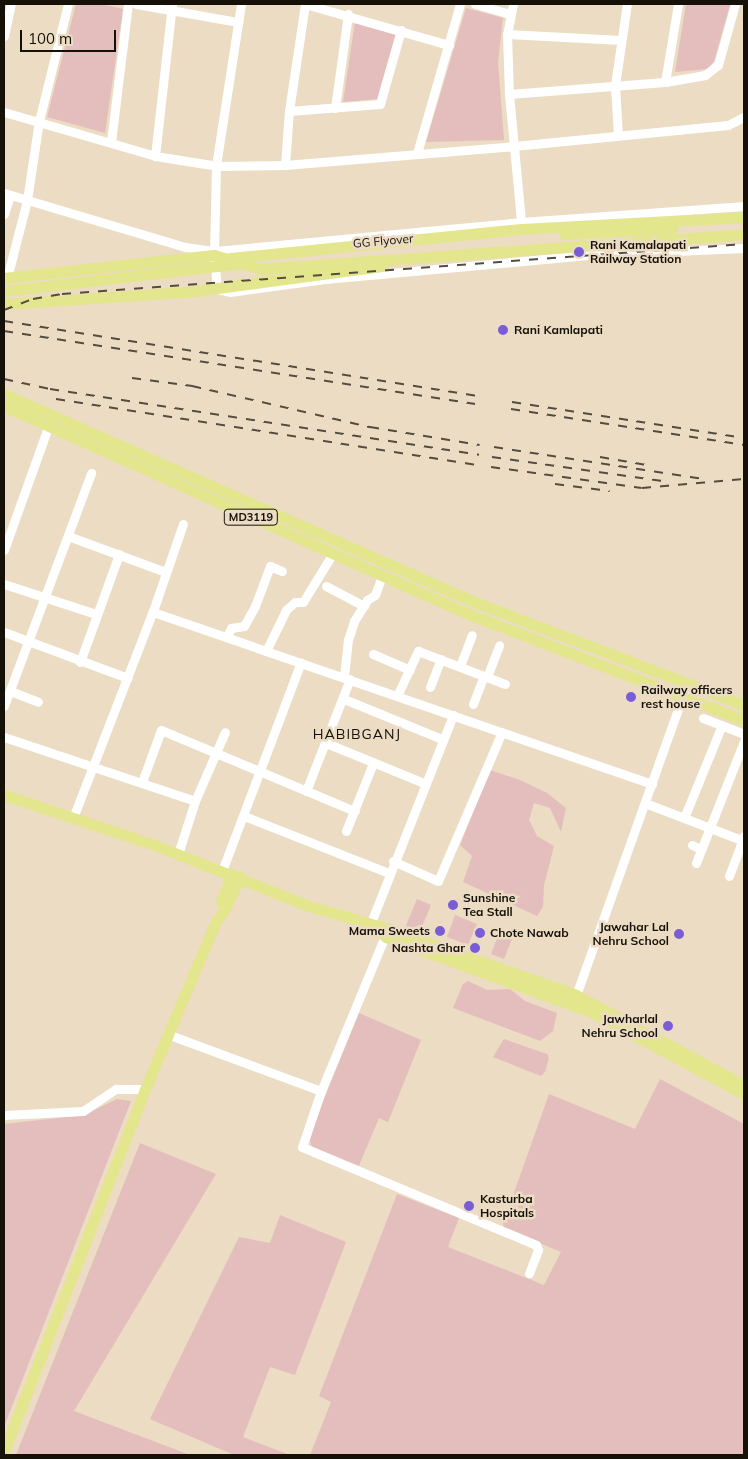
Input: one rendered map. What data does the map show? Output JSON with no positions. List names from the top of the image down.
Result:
{
  "streets": {
    "main road": ["GG Flyover", "MD3119"]
  },
  "districts": ["HABIBGANJ"],
  "places": [
    "Rani Kamalapati Railway Station",
    "Rani Kamlapati",
    "Railway officers rest house",
    "Sunshine Tea Stall",
    "Mama Sweets",
    "Chote Nawab",
    "Jawahar Lal Nehru School",
    "Nashta Ghar",
    "Jawharlal Nehru School",
    "Kasturba Hospitals"
  ],
  "scale_bar": "100 m"
}
